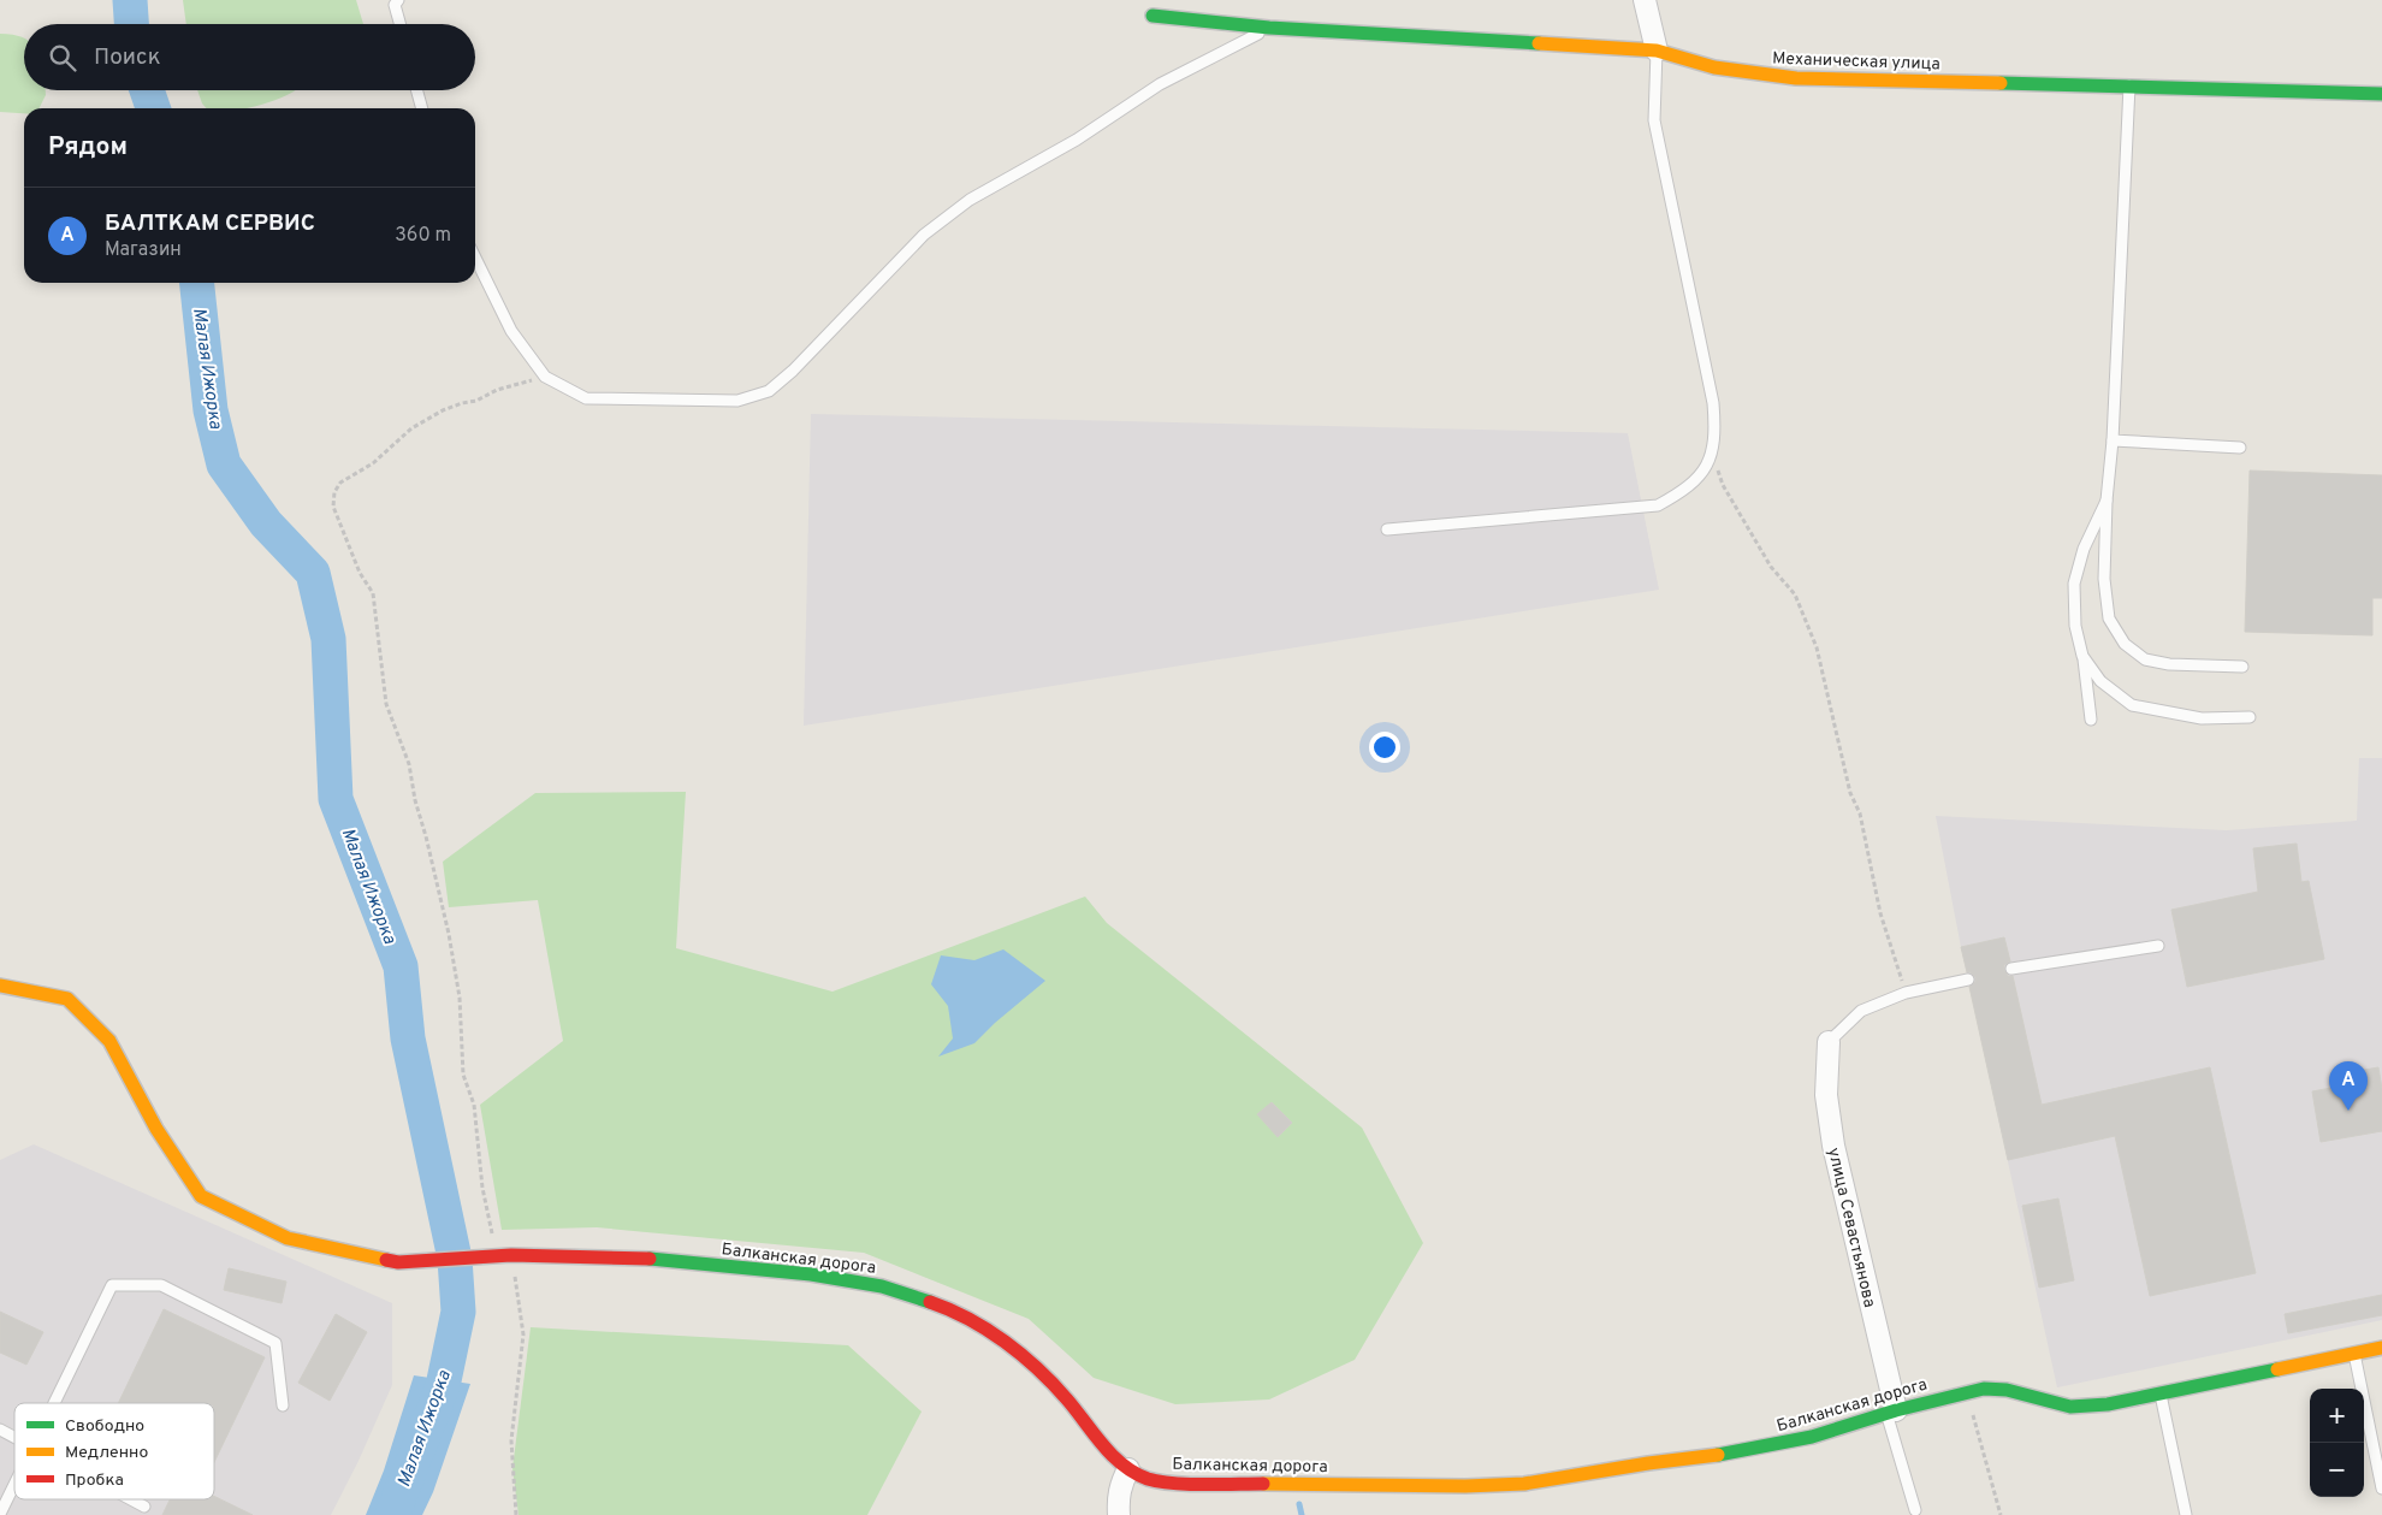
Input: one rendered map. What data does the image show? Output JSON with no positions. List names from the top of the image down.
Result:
{
  "streets": {
    "street": ["Механическая улица", "улица Севастьянова", "Балканская дорога"]
  },
  "crossings": [
    ["улица Севастьянова", "Балканская дорога"]
  ],
  "water": ["Малая Ижорка"],
  "legend": ["Свободно", "Медленно", "Пробка"],
  "page": {
    "search": "Поиск",
    "heading": "Рядом",
    "list": [
      {
        "mark": "A",
        "name": "БАЛТКАМ СЕРВИС",
        "note": "Магазин",
        "value": "360 m"
      }
    ],
    "pins": "A",
    "map_buttons": ["+", "−"]
  }
}
